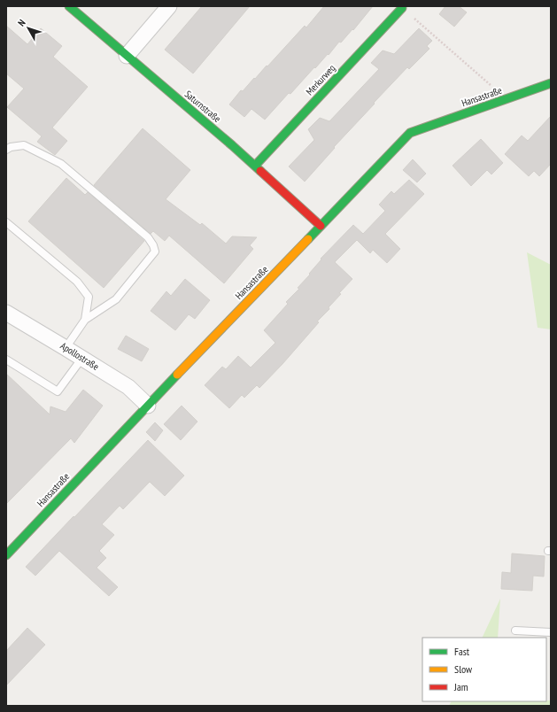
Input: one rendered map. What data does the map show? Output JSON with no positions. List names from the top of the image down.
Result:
{
  "streets": {
    "street": [
      "Merkurweg",
      "Hansastraße",
      "Saturnstraße",
      "Apollostraße"
    ]
  },
  "crossings": [
    ["Merkurweg", "Saturnstraße"],
    ["Hansastraße", "Saturnstraße"],
    ["Hansastraße", "Apollostraße"]
  ],
  "legend": ["Fast", "Slow", "Jam"],
  "north": "top left"
}
